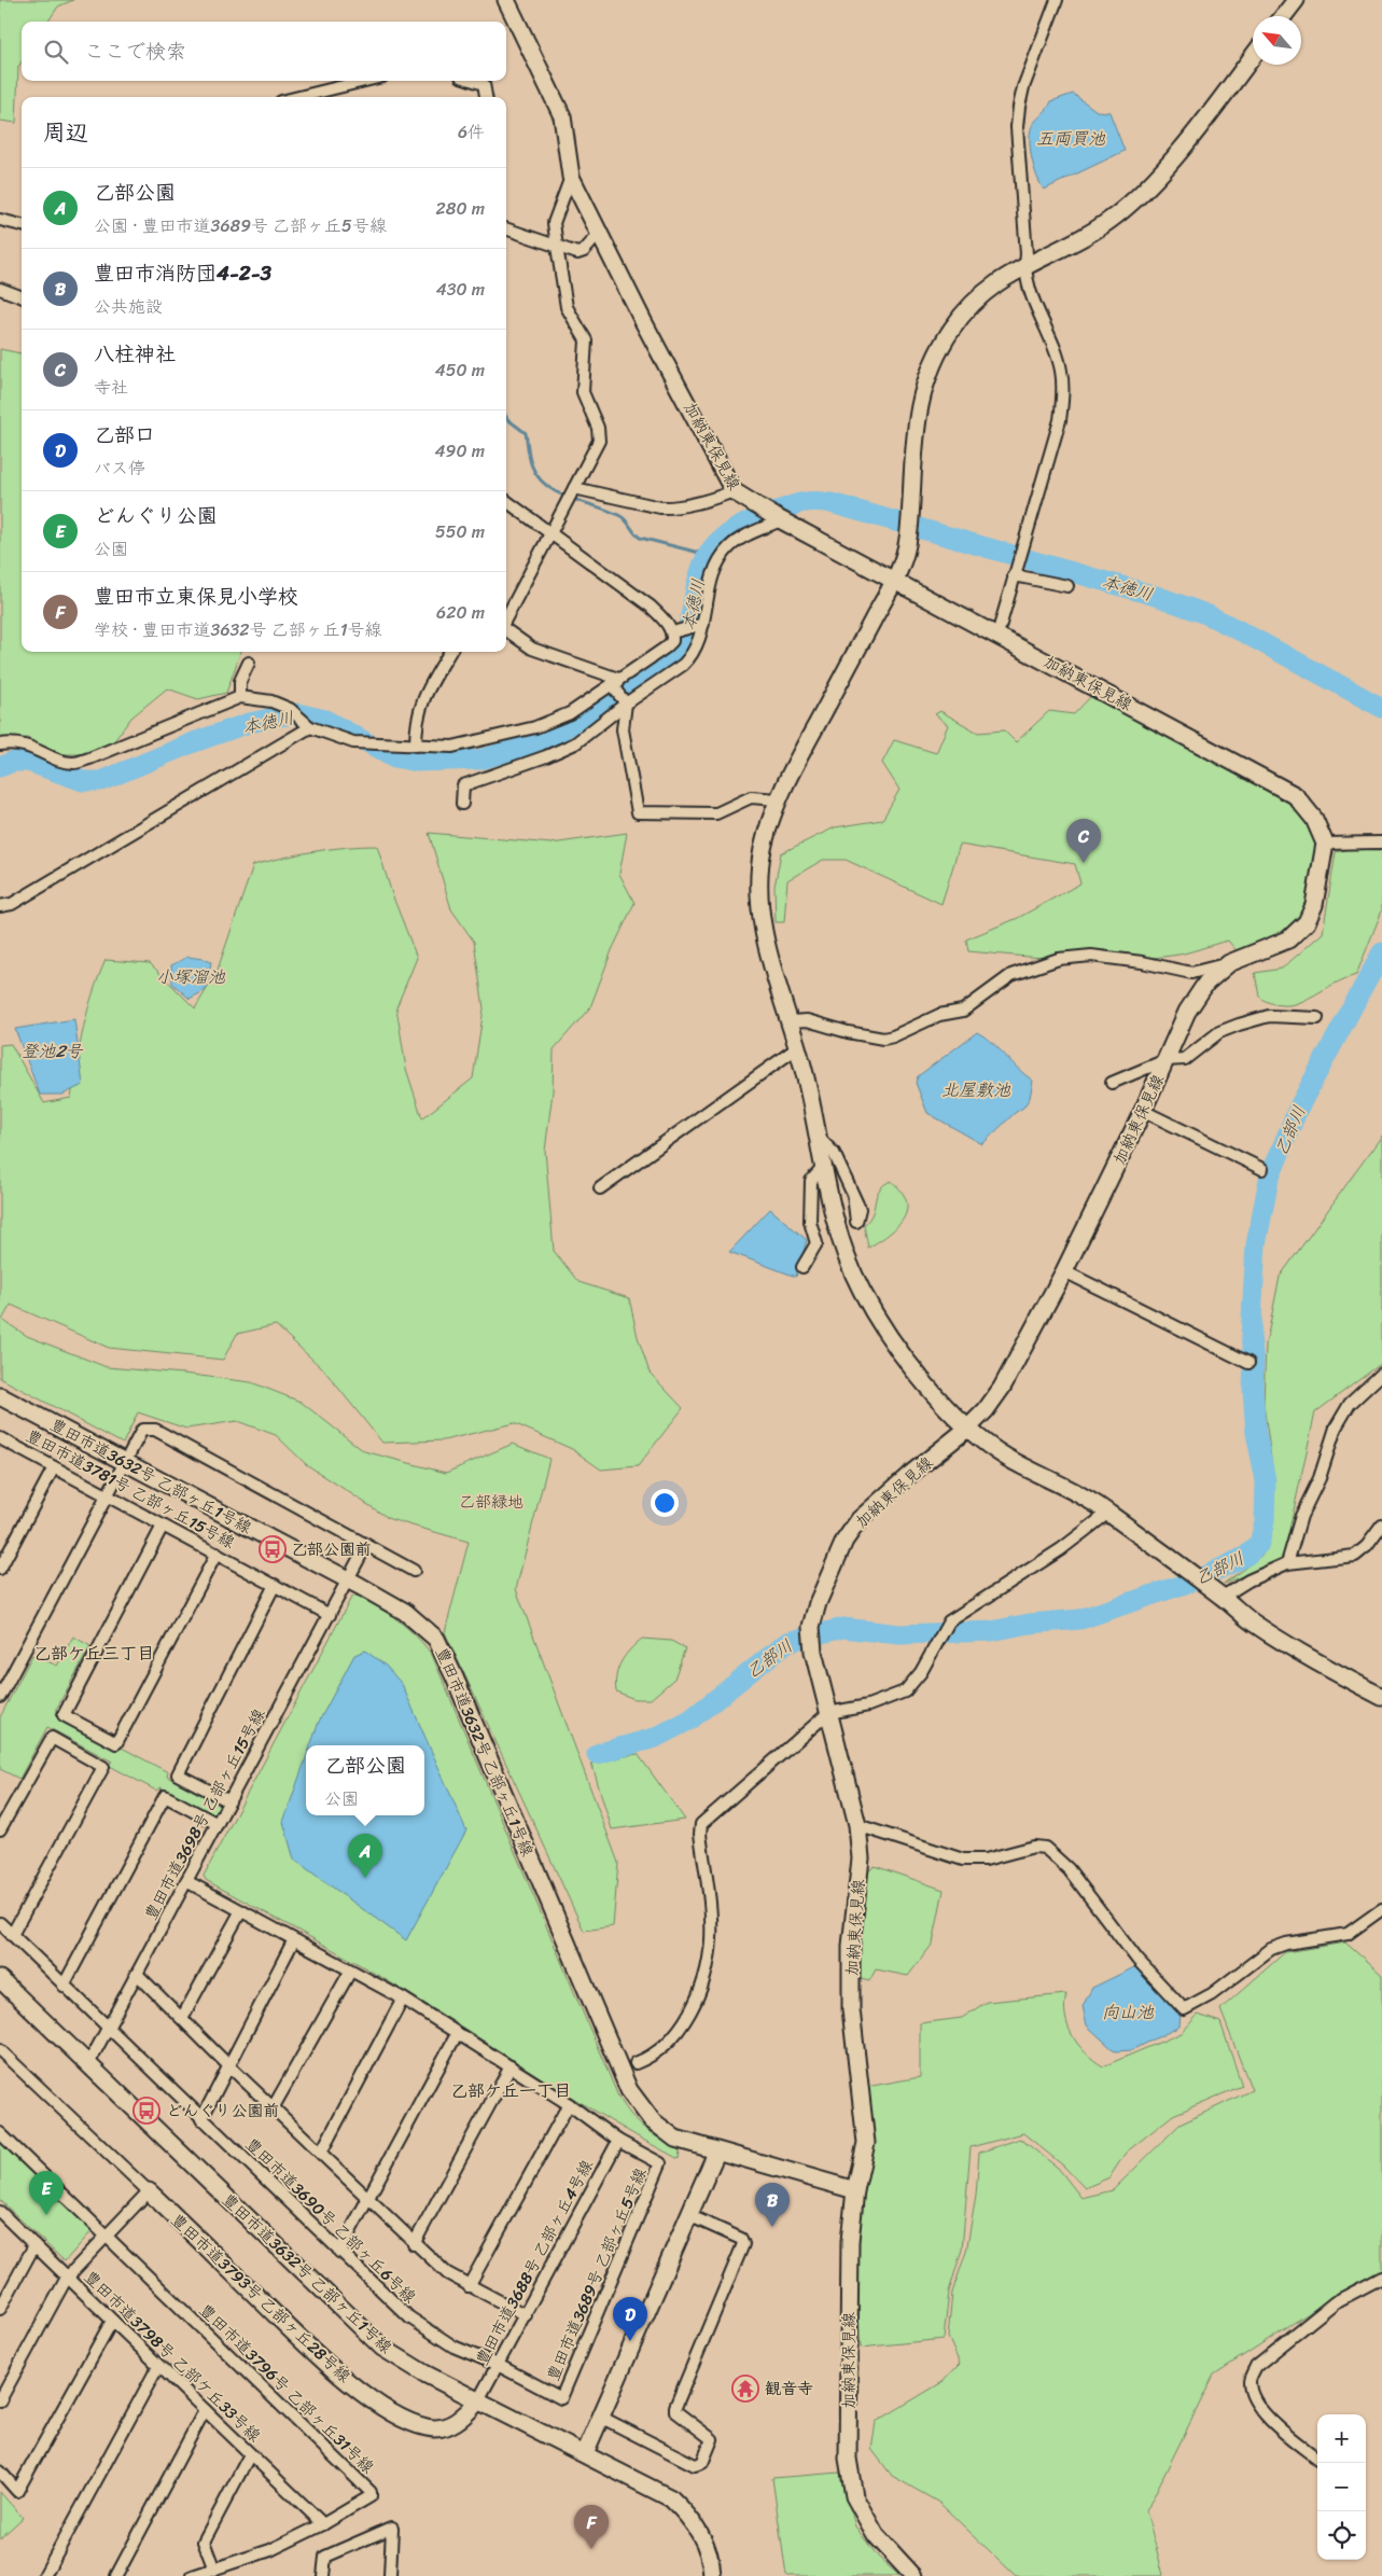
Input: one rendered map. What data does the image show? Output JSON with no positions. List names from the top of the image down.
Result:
{
  "streets": {
    "street": [
      "加納東保見線",
      "豊田市道3632号 乙部ヶ丘1号線",
      "豊田市道3781号 乙部ヶ丘15号線",
      "豊田市道3698号 乙部ヶ丘15号線",
      "豊田市道3690号 乙部ヶ丘6号線",
      "豊田市道3688号 乙部ヶ丘4号線",
      "豊田市道3689号 乙部ヶ丘5号線",
      "豊田市道3793号 乙部ヶ丘28号線",
      "豊田市道3798号 乙部ケ丘33号線",
      "豊田市道3796号 乙部ヶ丘31号線"
    ]
  },
  "crossings": [
    ["加納東保見線", "豊田市道3632号 乙部ヶ丘1号線"],
    ["豊田市道3632号 乙部ヶ丘1号線", "豊田市道3698号 乙部ヶ丘15号線"],
    ["豊田市道3632号 乙部ヶ丘1号線", "豊田市道3688号 乙部ヶ丘4号線"],
    ["豊田市道3632号 乙部ヶ丘1号線", "豊田市道3793号 乙部ヶ丘28号線"],
    ["豊田市道3781号 乙部ヶ丘15号線", "豊田市道3698号 乙部ヶ丘15号線"],
    ["豊田市道3698号 乙部ヶ丘15号線", "豊田市道3690号 乙部ヶ丘6号線"],
    ["豊田市道3698号 乙部ヶ丘15号線", "豊田市道3689号 乙部ヶ丘5号線"],
    ["豊田市道3690号 乙部ヶ丘6号線", "豊田市道3688号 乙部ヶ丘4号線"],
    ["豊田市道3690号 乙部ヶ丘6号線", "豊田市道3689号 乙部ヶ丘5号線"],
    ["豊田市道3688号 乙部ヶ丘4号線", "豊田市道3689号 乙部ヶ丘5号線"],
    ["豊田市道3688号 乙部ヶ丘4号線", "豊田市道3793号 乙部ヶ丘28号線"],
    ["豊田市道3798号 乙部ケ丘33号線", "豊田市道3796号 乙部ヶ丘31号線"]
  ],
  "districts": ["乙部ケ丘三丁目", "乙部ケ丘一丁目"],
  "water": [
    "五両買池",
    "本徳川",
    "小塚溜池",
    "登池2号",
    "北屋敷池",
    "乙部川",
    "向山池"
  ],
  "parks": ["乙部緑地"],
  "places": {
    "bus stop": ["乙部公園前", "どんぐり公園前"],
    "temple": ["観音寺"]
  },
  "north": "top left",
  "page": {
    "search": "ここで検索",
    "heading": ["周辺", "6件"],
    "list": [
      {
        "mark": "A",
        "name": "乙部公園",
        "note": "公園 · 豊田市道3689号 乙部ヶ丘5号線",
        "value": "280 m"
      },
      {
        "mark": "B",
        "name": "豊田市消防団4-2-3",
        "note": "公共施設",
        "value": "430 m"
      },
      {
        "mark": "C",
        "name": "八柱神社",
        "note": "寺社",
        "value": "450 m"
      },
      {
        "mark": "D",
        "name": "乙部口",
        "note": "バス停",
        "value": "490 m"
      },
      {
        "mark": "E",
        "name": "どんぐり公園",
        "note": "公園",
        "value": "550 m"
      },
      {
        "mark": "F",
        "name": "豊田市立東保見小学校",
        "note": "学校 · 豊田市道3632号 乙部ヶ丘1号線",
        "value": "620 m"
      }
    ],
    "pins": [
      "C",
      "A",
      "E",
      "B",
      "D",
      "F"
    ],
    "popup": ["乙部公園", "公園"],
    "map_buttons": ["+", "−"]
  }
}
